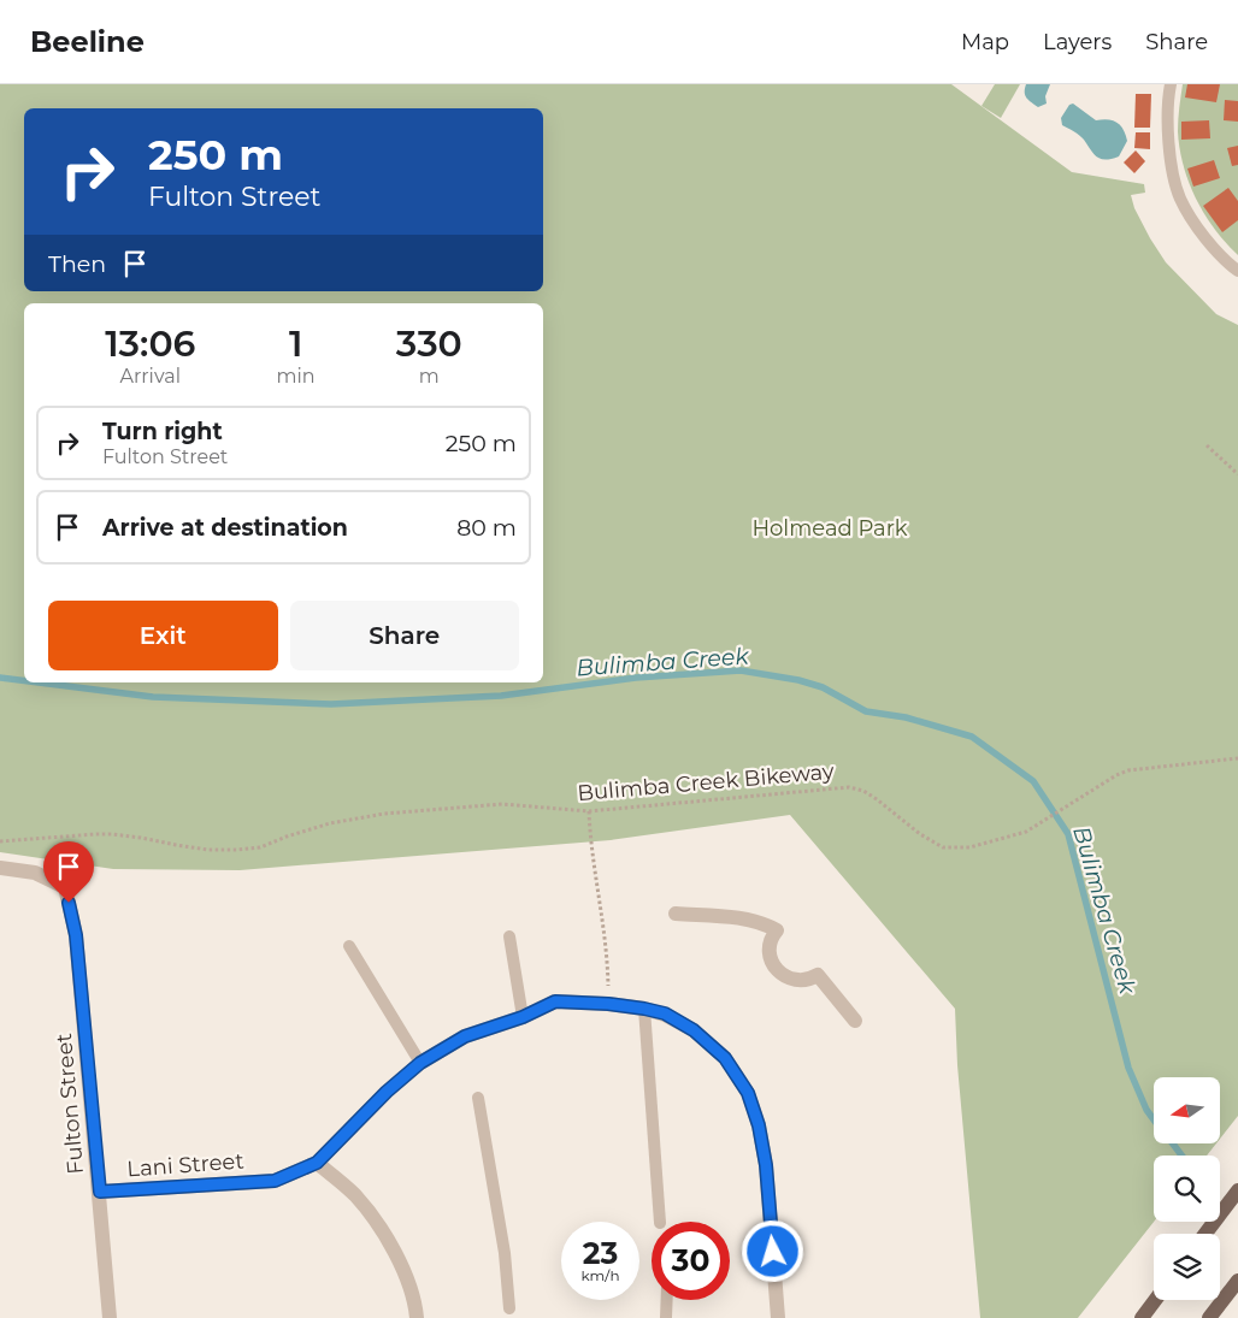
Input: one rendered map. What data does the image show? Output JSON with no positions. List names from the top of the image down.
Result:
{
  "streets": {
    "street": ["Fulton Street", "Lani Street"],
    "path": ["Bulimba Creek Bikeway"]
  },
  "crossings": [
    ["Fulton Street", "Lani Street"]
  ],
  "water": ["Bulimba Creek"],
  "parks": ["Holmead Park"],
  "north": "left",
  "page": {
    "header": "Beeline",
    "nav": ["Map", "Layers", "Share"],
    "turn": ["250 m", "Fulton Street"],
    "then": "Then",
    "eta": [
      "13:06",
      "Arrival",
      "1",
      "min",
      "330",
      "m"
    ],
    "list": [
      {
        "name": "Turn right",
        "note": "Fulton Street",
        "value": "250 m"
      },
      {
        "name": "Arrive at destination",
        "value": "80 m"
      }
    ],
    "buttons": ["Exit", "Share"],
    "speed": "23 km/h",
    "limit": "30"
  }
}
